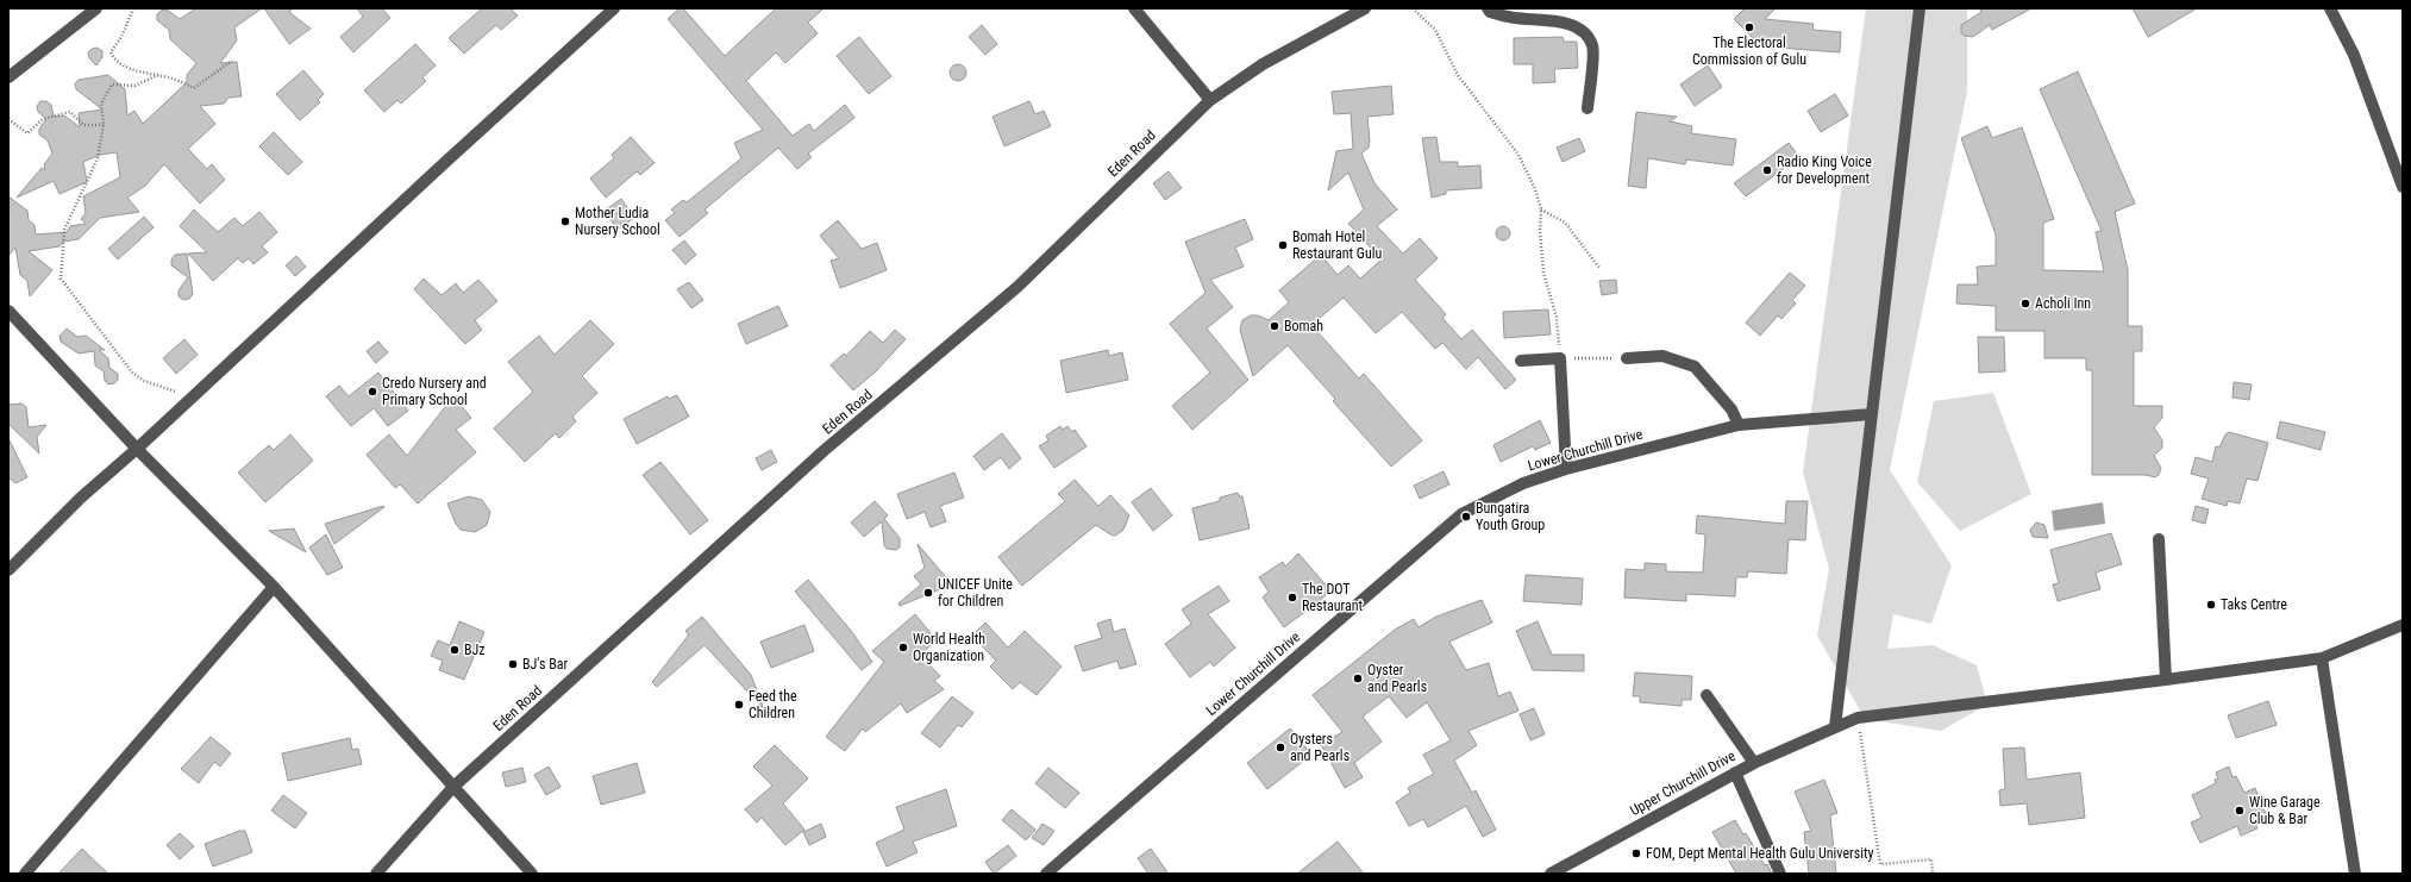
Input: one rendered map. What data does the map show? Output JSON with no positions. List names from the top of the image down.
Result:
{
  "streets": {
    "street": ["Eden Road", "Lower Churchill Drive", "Upper Churchill Drive"]
  },
  "places": [
    "The Electoral Commission of Gulu",
    "Radio King Voice for Development",
    "Mother Ludia Nursery School",
    "Bomah Hotel Restaurant Gulu",
    "Acholi Inn",
    "Bomah",
    "Credo Nursery and Primary School",
    "Bungatira Youth Group",
    "UNICEF Unite for Children",
    "The DOT Restaurant",
    "Taks Centre",
    "World Health Organization",
    "BJz",
    "BJ's Bar",
    "Oyster and Pearls",
    "Feed the Children",
    "Oysters and Pearls",
    "Wine Garage Club & Bar",
    "FOM, Dept Mental Health Gulu University"
  ]
}
